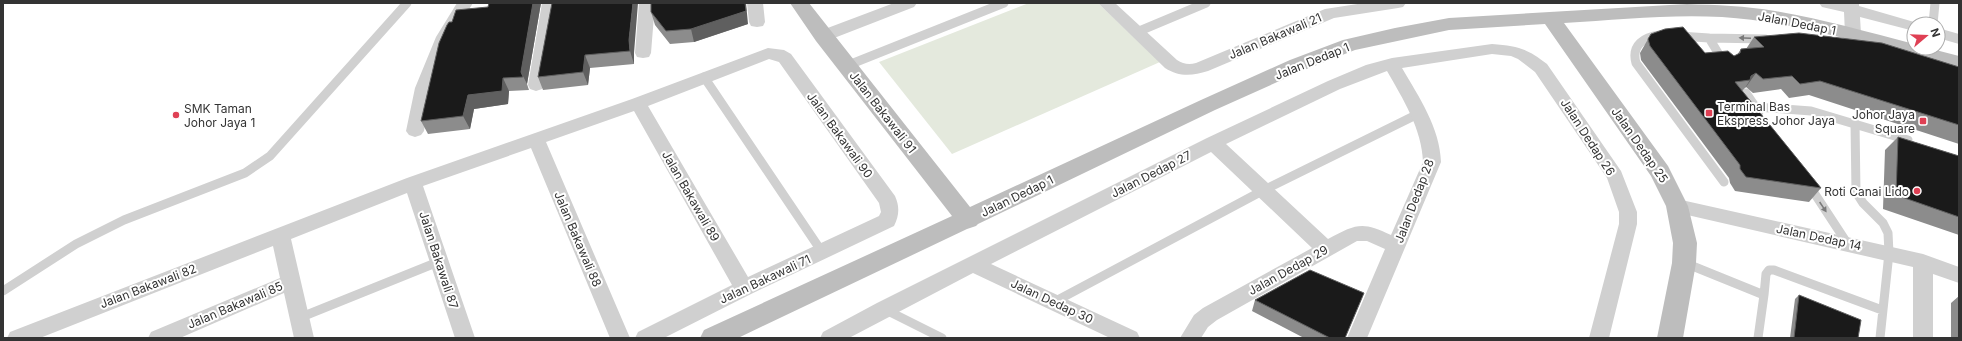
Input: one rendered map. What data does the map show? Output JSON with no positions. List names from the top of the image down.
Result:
{
  "streets": {
    "main road": ["Jalan Dedap 1", "Jalan Bakawali 91", "Jalan Dedap 25"],
    "street": [
      "Jalan Bakawali 21",
      "Jalan Bakawali 90",
      "Jalan Dedap 26",
      "Jalan Dedap 27",
      "Jalan Bakawali 89",
      "Jalan Dedap 28",
      "Jalan Dedap 14",
      "Jalan Bakawali 88",
      "Jalan Bakawali 87",
      "Jalan Dedap 29",
      "Jalan Bakawali 71",
      "Jalan Bakawali 82",
      "Jalan Dedap 30",
      "Jalan Bakawali 85"
    ]
  },
  "crossings": [
    ["Jalan Dedap 1", "Jalan Bakawali 91"],
    ["Jalan Dedap 1", "Jalan Dedap 25"],
    ["Jalan Bakawali 90", "Jalan Bakawali 71"],
    ["Jalan Bakawali 90", "Jalan Bakawali 82"],
    ["Jalan Dedap 26", "Jalan Dedap 27"],
    ["Jalan Dedap 25", "Jalan Dedap 14"],
    ["Jalan Dedap 27", "Jalan Dedap 28"],
    ["Jalan Dedap 27", "Jalan Dedap 30"],
    ["Jalan Bakawali 89", "Jalan Bakawali 71"],
    ["Jalan Bakawali 89", "Jalan Bakawali 82"],
    ["Jalan Dedap 28", "Jalan Dedap 29"],
    ["Jalan Bakawali 88", "Jalan Bakawali 82"],
    ["Jalan Bakawali 87", "Jalan Bakawali 82"]
  ],
  "places": {
    "transit": ["Terminal Bas Ekspress Johor Jaya", "Johor Jaya Square"],
    "other": ["SMK Taman Johor Jaya 1", "Roti Canai Lido"]
  },
  "north": "right"
}
